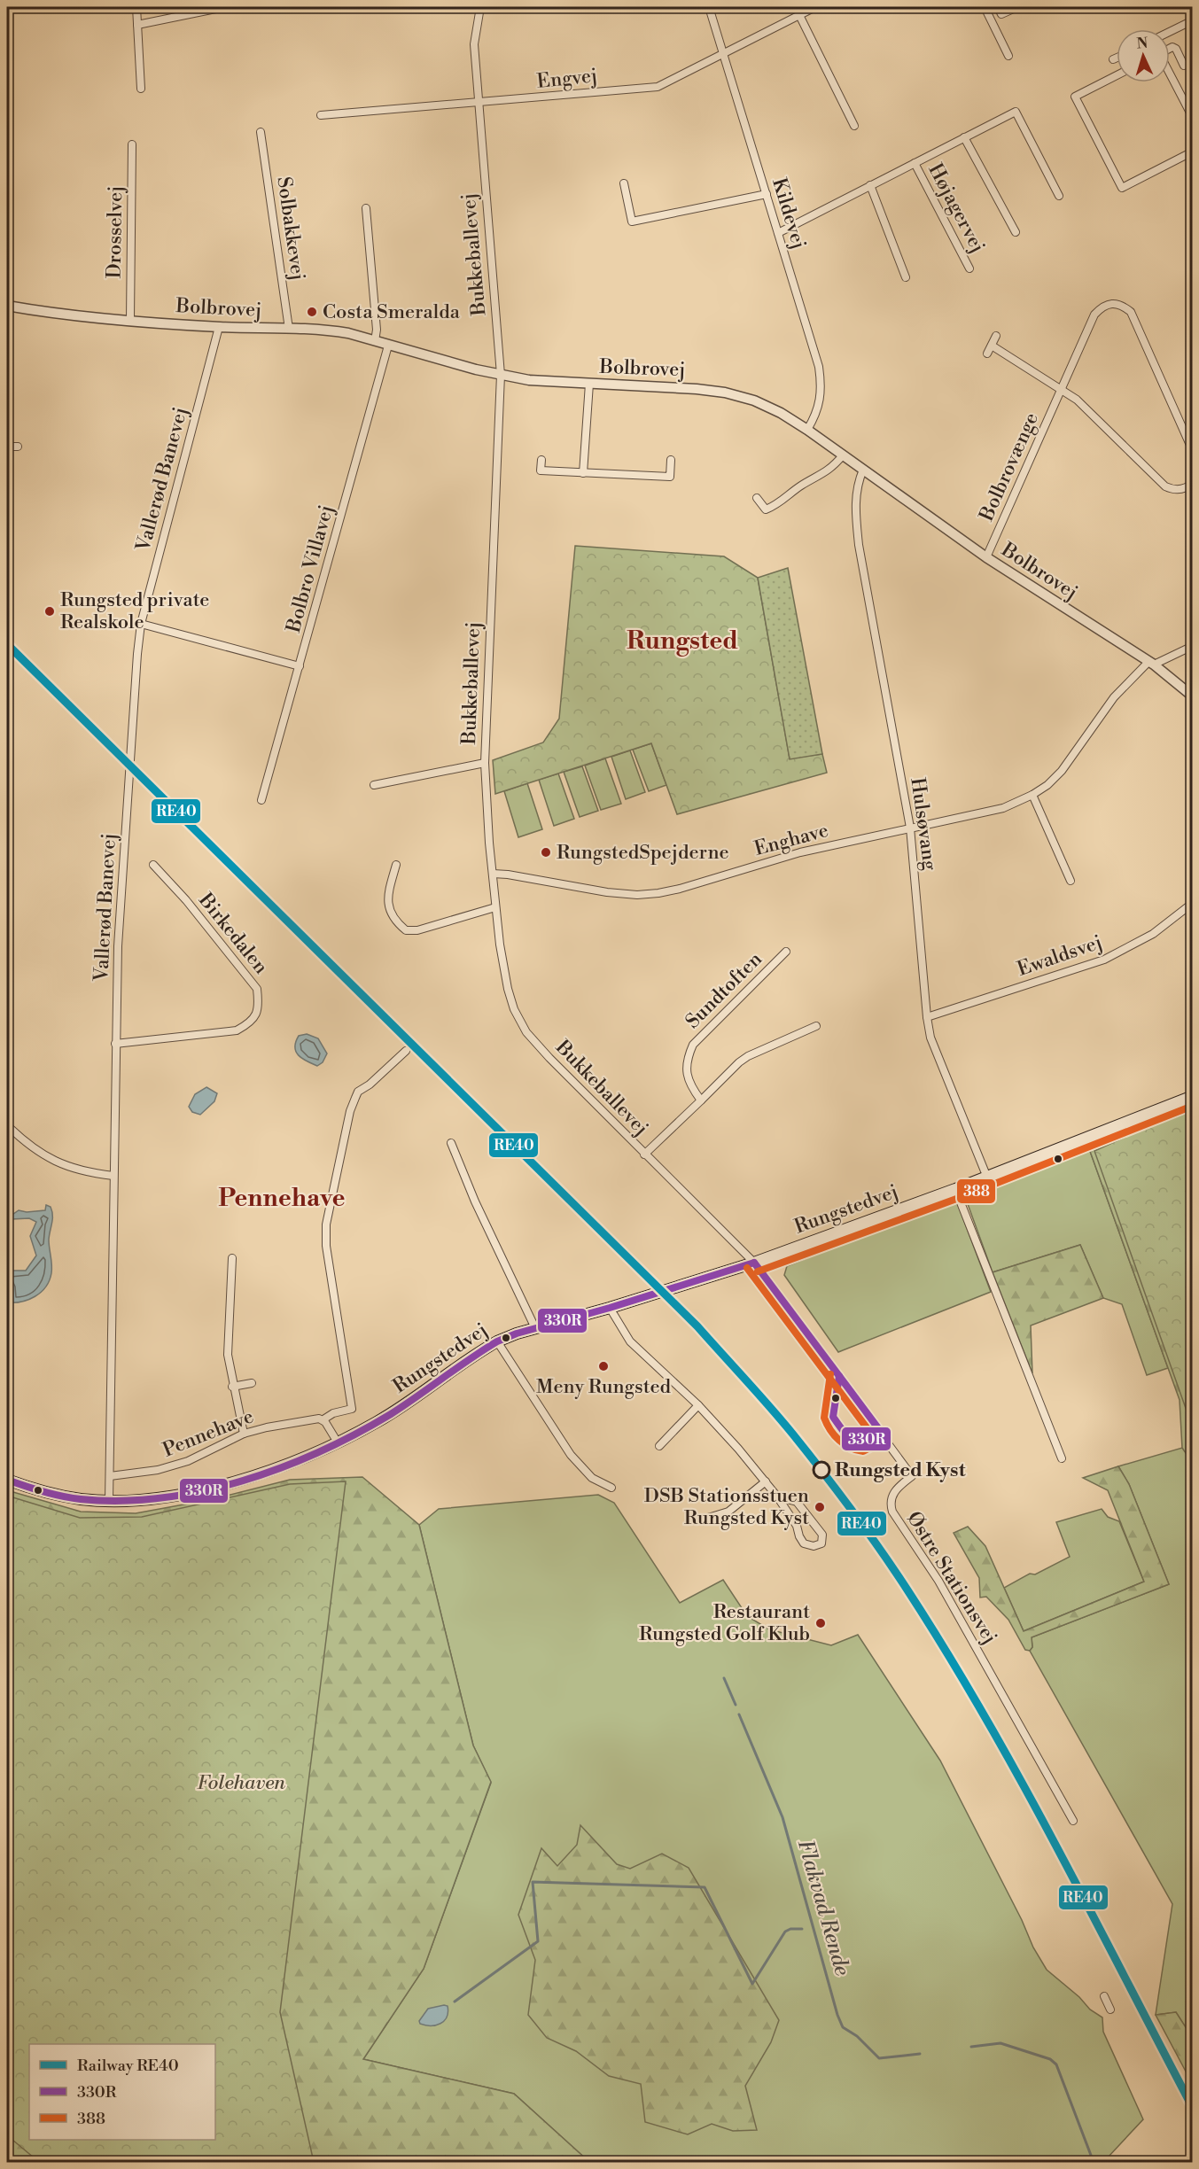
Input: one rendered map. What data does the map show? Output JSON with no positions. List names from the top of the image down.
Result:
{
  "streets": {
    "main road": ["Rungstedvej"],
    "street": [
      "Engvej",
      "Højagervej",
      "Kildevej",
      "Solbakkevej",
      "Drosselvej",
      "Bukkeballevej",
      "Bolbrovej",
      "Bolbrovænge",
      "Vallerød Banevej",
      "Bolbro Villavej",
      "Hulsøvang",
      "Enghave",
      "Birkedalen",
      "Ewaldsvej",
      "Sundtoften",
      "Pennehave",
      "Østre Stationsvej"
    ]
  },
  "crossings": [
    ["Engvej", "Kildevej"],
    ["Engvej", "Bukkeballevej"],
    ["Højagervej", "Kildevej"],
    ["Kildevej", "Bolbrovej"],
    ["Solbakkevej", "Bolbrovej"],
    ["Drosselvej", "Bolbrovej"],
    ["Bukkeballevej", "Bolbrovej"],
    ["Bukkeballevej", "Enghave"],
    ["Bukkeballevej", "Rungstedvej"],
    ["Bukkeballevej", "Østre Stationsvej"],
    ["Bolbrovej", "Bolbrovænge"],
    ["Bolbrovej", "Vallerød Banevej"],
    ["Bolbrovej", "Bolbro Villavej"],
    ["Bolbrovej", "Hulsøvang"],
    ["Bolbrovej", "Enghave"],
    ["Vallerød Banevej", "Birkedalen"],
    ["Vallerød Banevej", "Rungstedvej"],
    ["Vallerød Banevej", "Pennehave"],
    ["Hulsøvang", "Enghave"],
    ["Hulsøvang", "Ewaldsvej"],
    ["Hulsøvang", "Rungstedvej"],
    ["Rungstedvej", "Østre Stationsvej"]
  ],
  "districts": ["Rungsted", "Pennehave"],
  "water": ["Flakvad Rende"],
  "parks": ["Folehaven"],
  "places": [
    "Costa Smeralda",
    "Rungsted private Realskole",
    "RungstedSpejderne",
    "Meny Rungsted",
    "Rungsted Kyst",
    "DSB Stationsstuen Rungsted Kyst",
    "Restaurant Rungsted Golf Klub"
  ],
  "lines": ["rail line RE40", "transit line 388", "transit line 330R"],
  "legend": ["Railway RE40", "330R", "388"],
  "north": "top"
}
